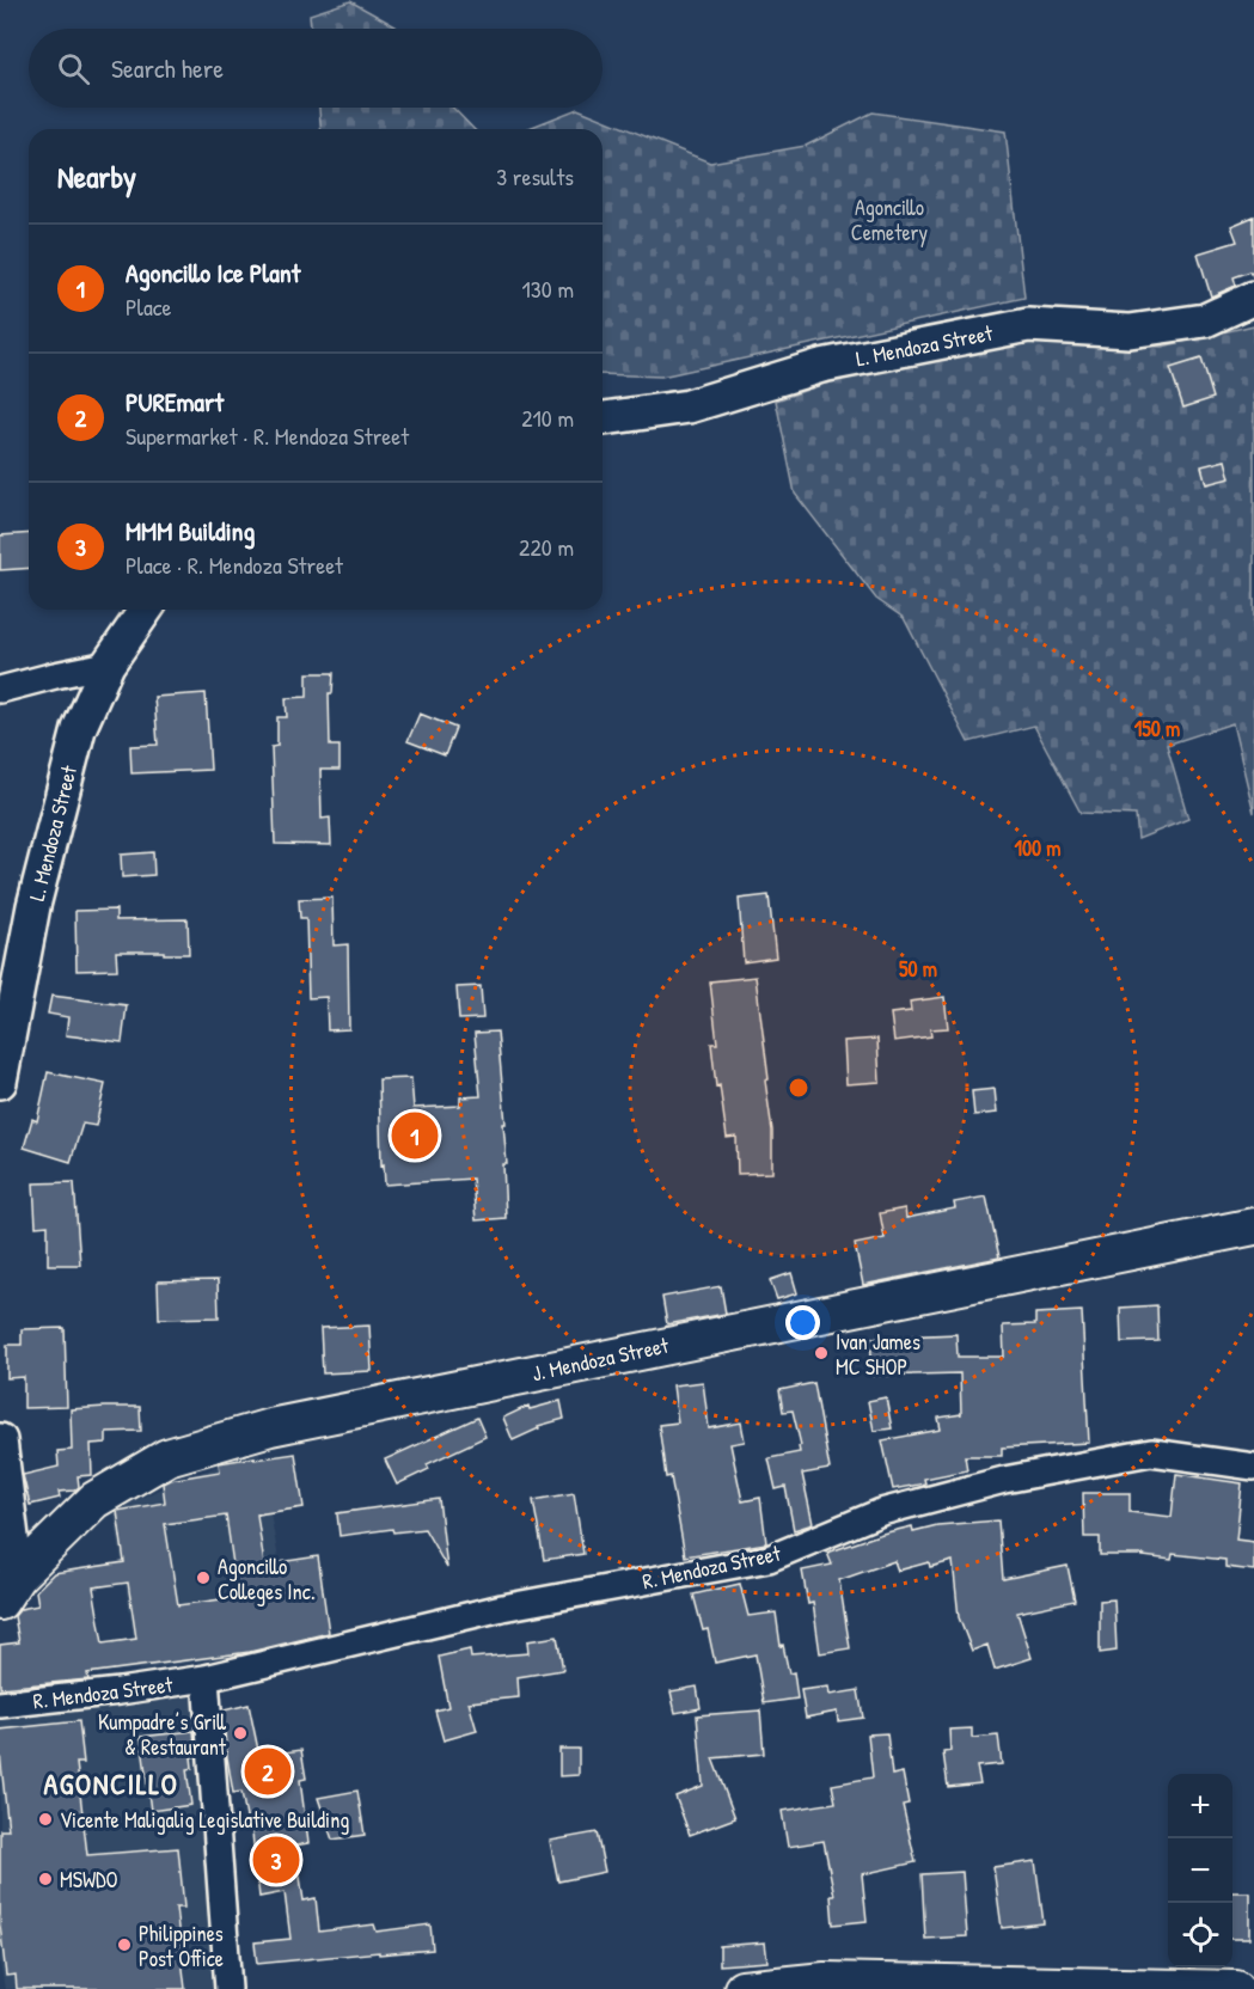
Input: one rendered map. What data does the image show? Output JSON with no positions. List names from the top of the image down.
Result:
{
  "streets": {
    "main road": ["J. Mendoza Street"],
    "street": ["L. Mendoza Street", "R. Mendoza Street"]
  },
  "districts": ["AGONCILLO"],
  "parks": ["Agoncillo Cemetery"],
  "places": [
    "Ivan James MC SHOP",
    "Agoncillo Colleges Inc.",
    "Kumpadre’s Grill & Restaurant",
    "Vicente Maligalig Legislative Building",
    "MSWDO",
    "Philippines Post Office"
  ],
  "page": {
    "search": "Search here",
    "heading": ["Nearby", "3 results"],
    "list": [
      {
        "mark": "1",
        "name": "Agoncillo Ice Plant",
        "note": "Place",
        "value": "130 m"
      },
      {
        "mark": "2",
        "name": "PUREmart",
        "note": "Supermarket · R. Mendoza Street",
        "value": "210 m"
      },
      {
        "mark": "3",
        "name": "MMM Building",
        "note": "Place · R. Mendoza Street",
        "value": "220 m"
      }
    ],
    "pins": ["1", "2", "3"],
    "map_buttons": ["+", "−"]
  },
  "rings": ["150 m", "100 m", "50 m"]
}
